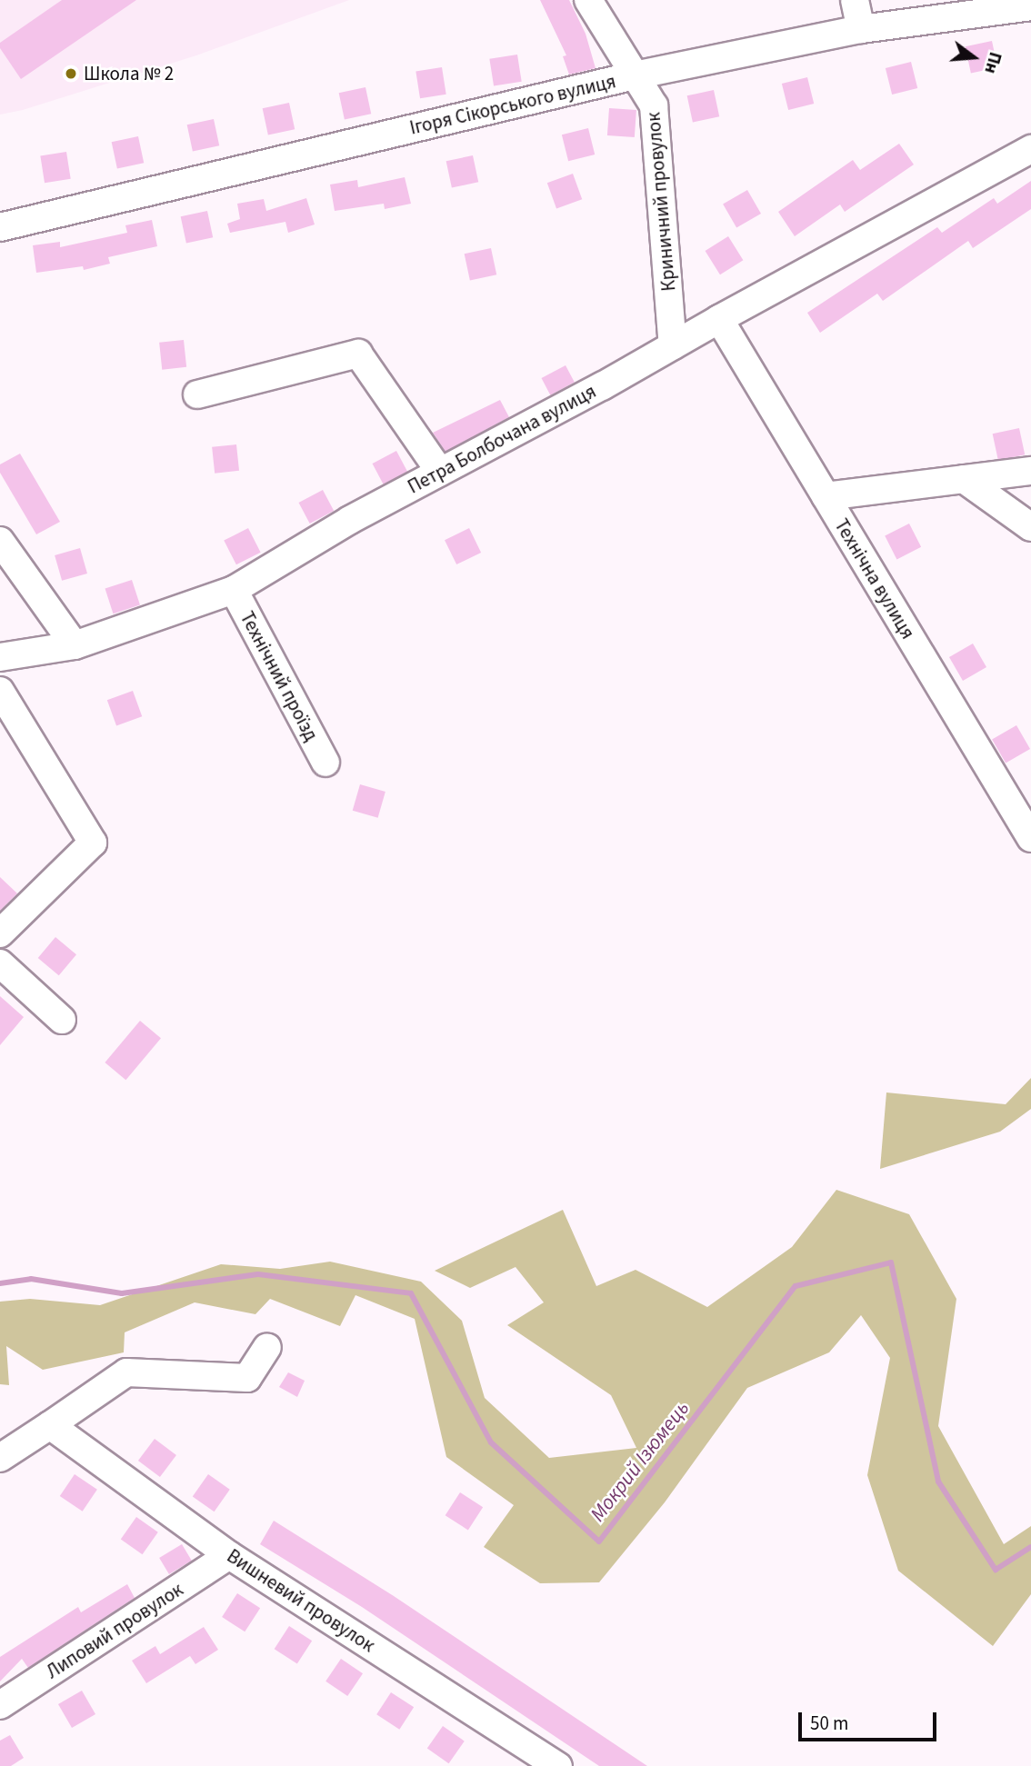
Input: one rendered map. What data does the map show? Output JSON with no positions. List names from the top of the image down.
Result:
{
  "streets": {
    "street": [
      "Ігоря Сікорського вулиця",
      "Криничний провулок",
      "Петра Болбочана вулиця",
      "Технічна вулиця",
      "Технічний проїзд",
      "Вишневий провулок",
      "Липовий провулок"
    ]
  },
  "crossings": [
    ["Ігоря Сікорського вулиця", "Криничний провулок"],
    ["Криничний провулок", "Петра Болбочана вулиця"],
    ["Петра Болбочана вулиця", "Технічна вулиця"],
    ["Петра Болбочана вулиця", "Технічний проїзд"],
    ["Вишневий провулок", "Липовий провулок"]
  ],
  "water": ["Мокрий Ізюмець"],
  "places": ["Школа № 2"],
  "scale_bar": "50 m",
  "north": "right"
}
